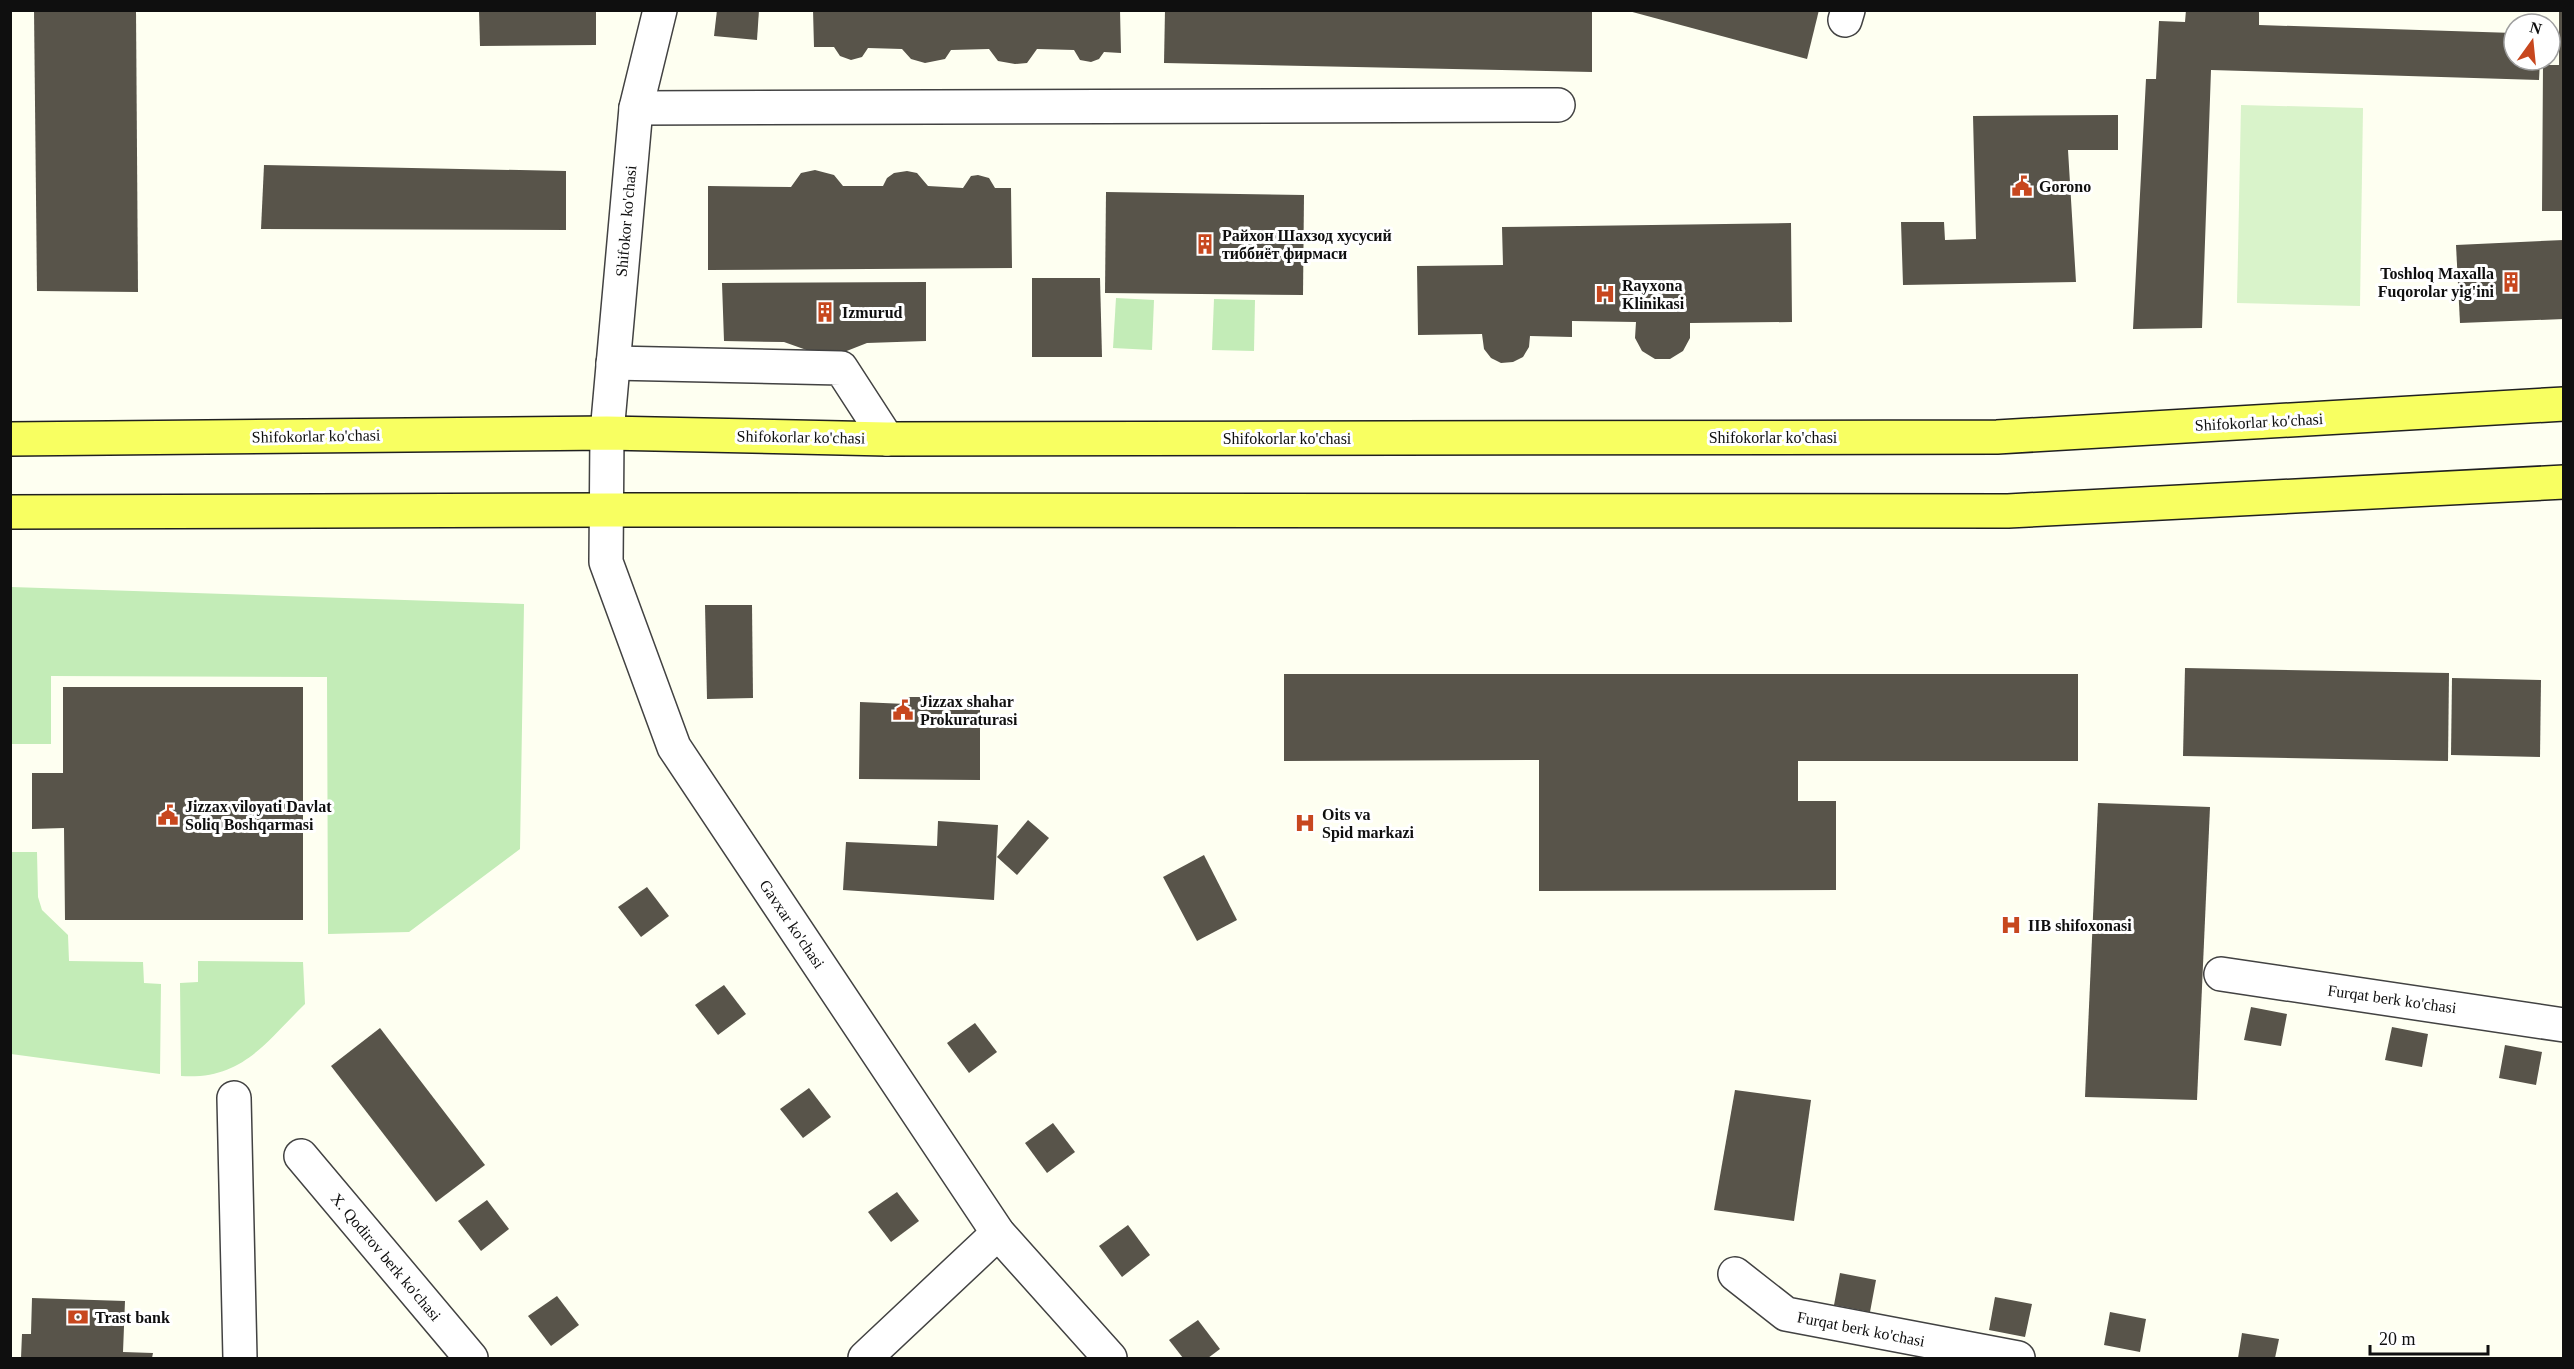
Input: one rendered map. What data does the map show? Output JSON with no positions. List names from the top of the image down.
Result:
{
  "streets": {
    "main road": ["Shifokorlar ko'chasi"],
    "street": [
      "Shifokor ko'chasi",
      "Gavxar ko'chasi",
      "Furqat berk ko'chasi",
      "X. Qodirov berk ko'chasi"
    ]
  },
  "crossings": [
    ["Shifokor ko'chasi", "Shifokorlar ko'chasi"],
    ["Shifokor ko'chasi", "Gavxar ko'chasi"],
    ["Shifokorlar ko'chasi", "Gavxar ko'chasi"]
  ],
  "places": {
    "public building": ["Gorono", "Jizzax shahar Prokuraturasi", "Jizzax viloyati Davlat Soliq Boshqarmasi"],
    "building": ["Райхон Шахзод хусусий тиббиёт фирмаси", "Toshloq Maxalla Fuqorolar yig'ini", "Izmurud"],
    "hospital": ["Rayxona Klinikasi", "Oits va Spid markazi", "IIB shifoxonasi"],
    "bank": ["Trast bank"]
  },
  "scale_bar": "20 m",
  "north": "top"
}
